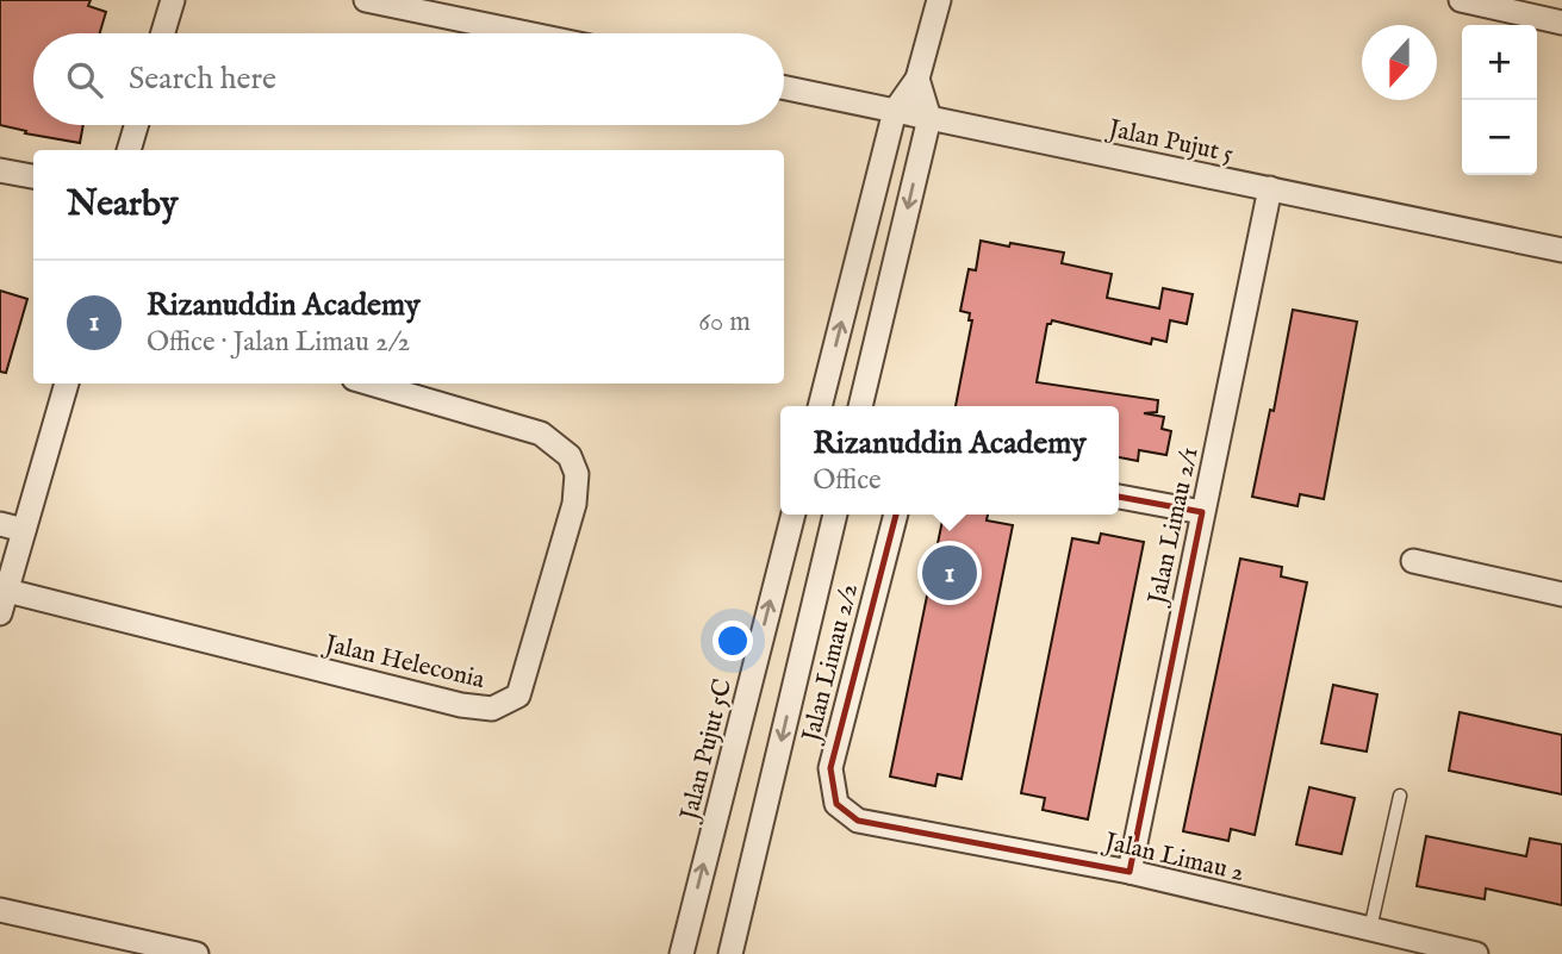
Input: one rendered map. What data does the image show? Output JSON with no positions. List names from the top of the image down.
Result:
{
  "streets": {
    "street": [
      "Jalan Pujut 5",
      "Jalan Limau 2/1",
      "Jalan Heleconia",
      "Jalan Limau 2/2",
      "Jalan Pujut 5C",
      "Jalan Limau 2"
    ]
  },
  "crossings": [
    ["Jalan Pujut 5", "Jalan Limau 2/1"],
    ["Jalan Limau 2/1", "Jalan Limau 2"],
    ["Jalan Limau 2/2", "Jalan Limau 2"]
  ],
  "north": "bottom",
  "page": {
    "map_buttons": ["+", "−"],
    "search": "Search here",
    "heading": "Nearby",
    "list": [
      {
        "mark": "1",
        "name": "Rizanuddin Academy",
        "note": "Office · Jalan Limau 2/2",
        "value": "60 m"
      }
    ],
    "popup": ["Rizanuddin Academy", "Office"],
    "pins": "1"
  }
}
